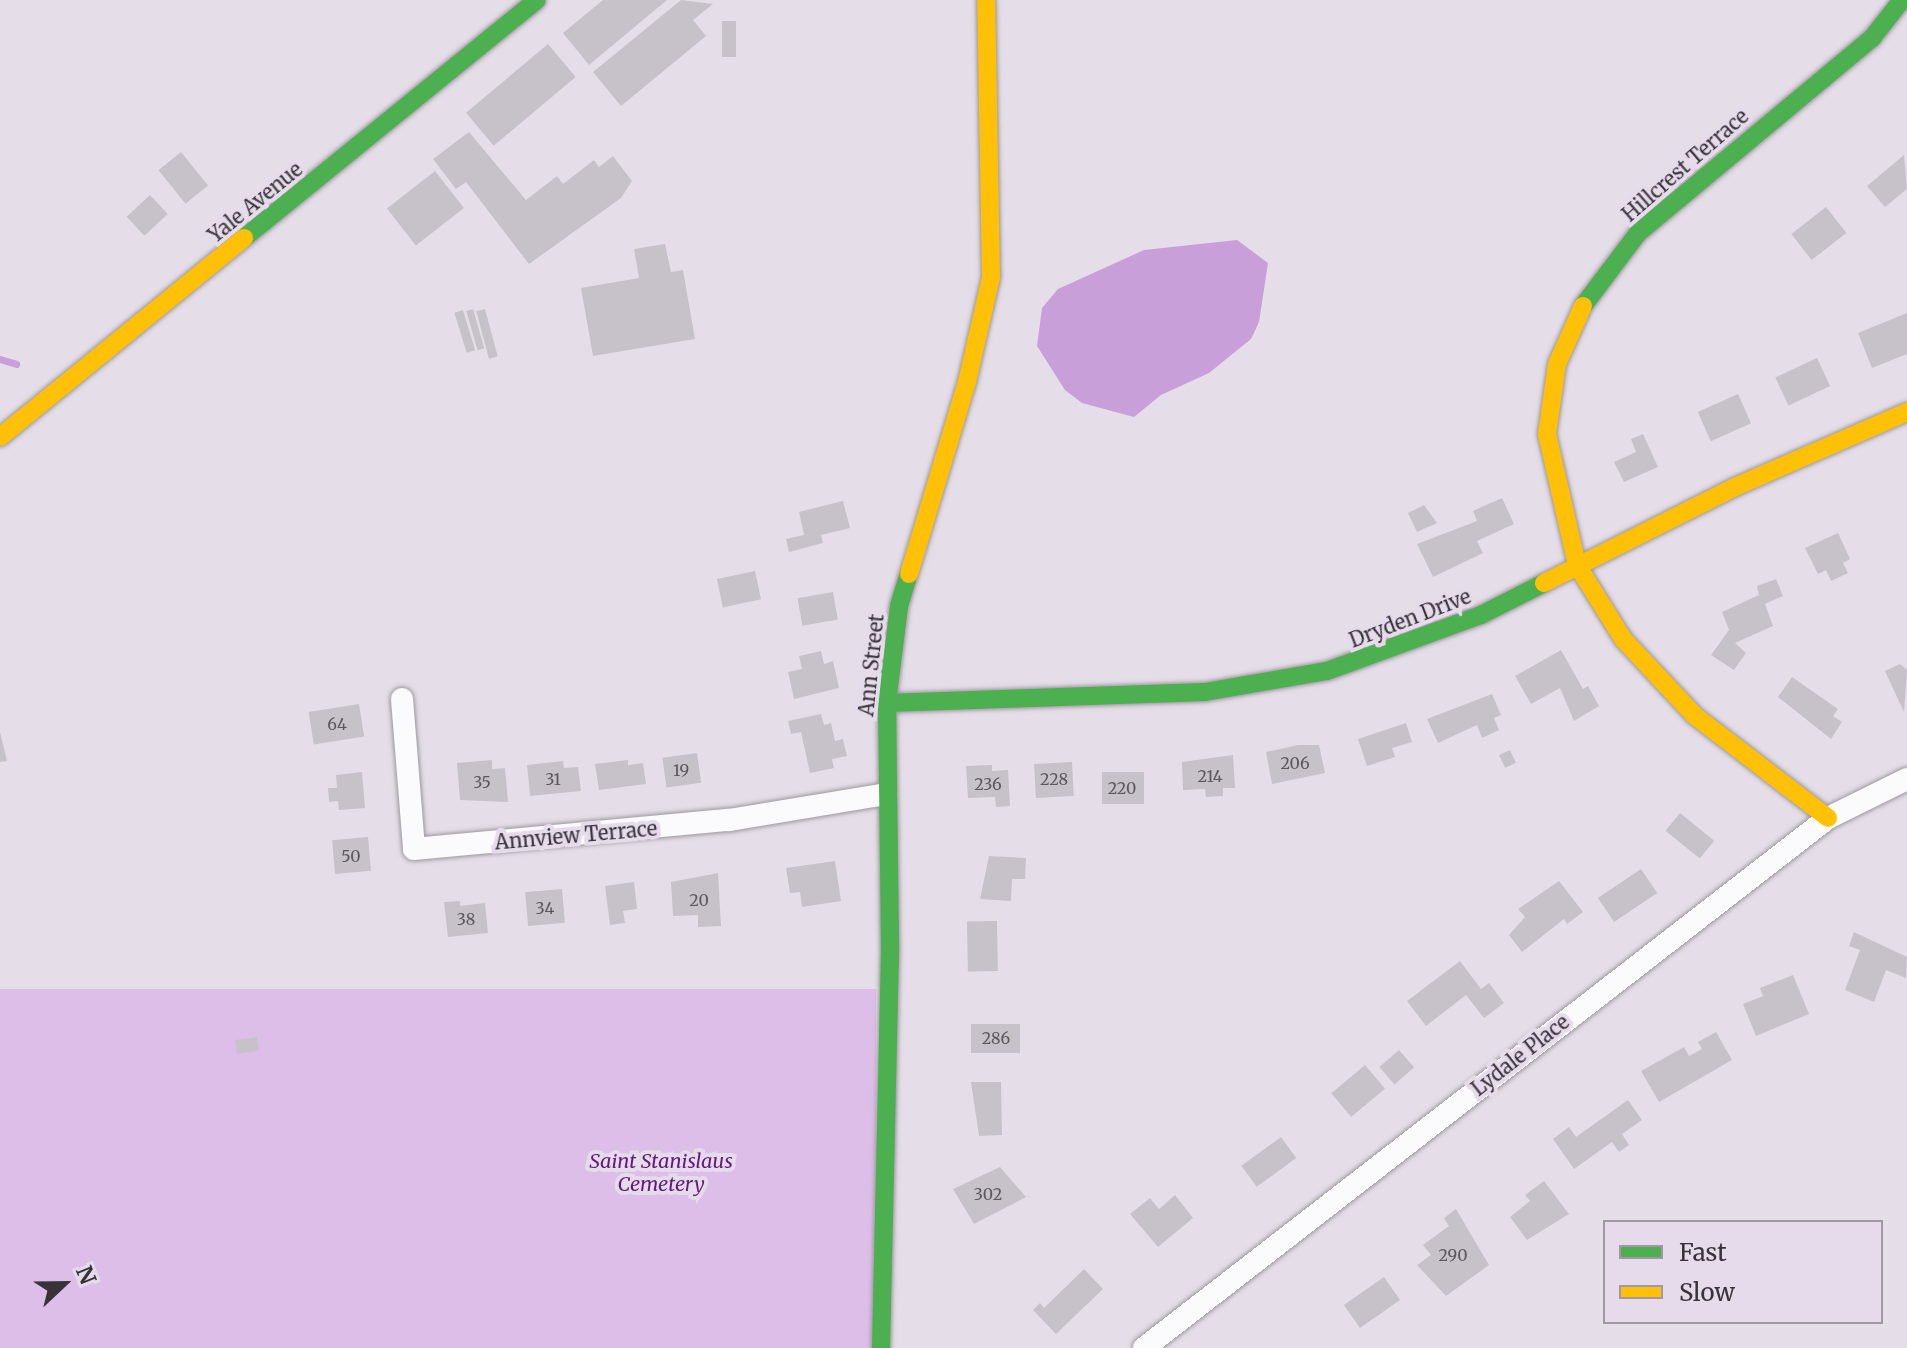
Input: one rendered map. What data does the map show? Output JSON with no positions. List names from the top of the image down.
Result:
{
  "streets": {
    "street": [
      "Hillcrest Terrace",
      "Yale Avenue",
      "Dryden Drive",
      "Ann Street",
      "Annview Terrace",
      "Lydale Place"
    ]
  },
  "crossings": [
    ["Hillcrest Terrace", "Dryden Drive"],
    ["Hillcrest Terrace", "Lydale Place"],
    ["Dryden Drive", "Ann Street"],
    ["Ann Street", "Annview Terrace"]
  ],
  "parks": ["Saint Stanislaus Cemetery"],
  "house_numbers": [
    "64",
    "206",
    "19",
    "214",
    "31",
    "228",
    "35",
    "236",
    "220",
    "50",
    "20",
    "34",
    "38",
    "286",
    "302",
    "290"
  ],
  "legend": ["Fast", "Slow"],
  "north": "right"
}
